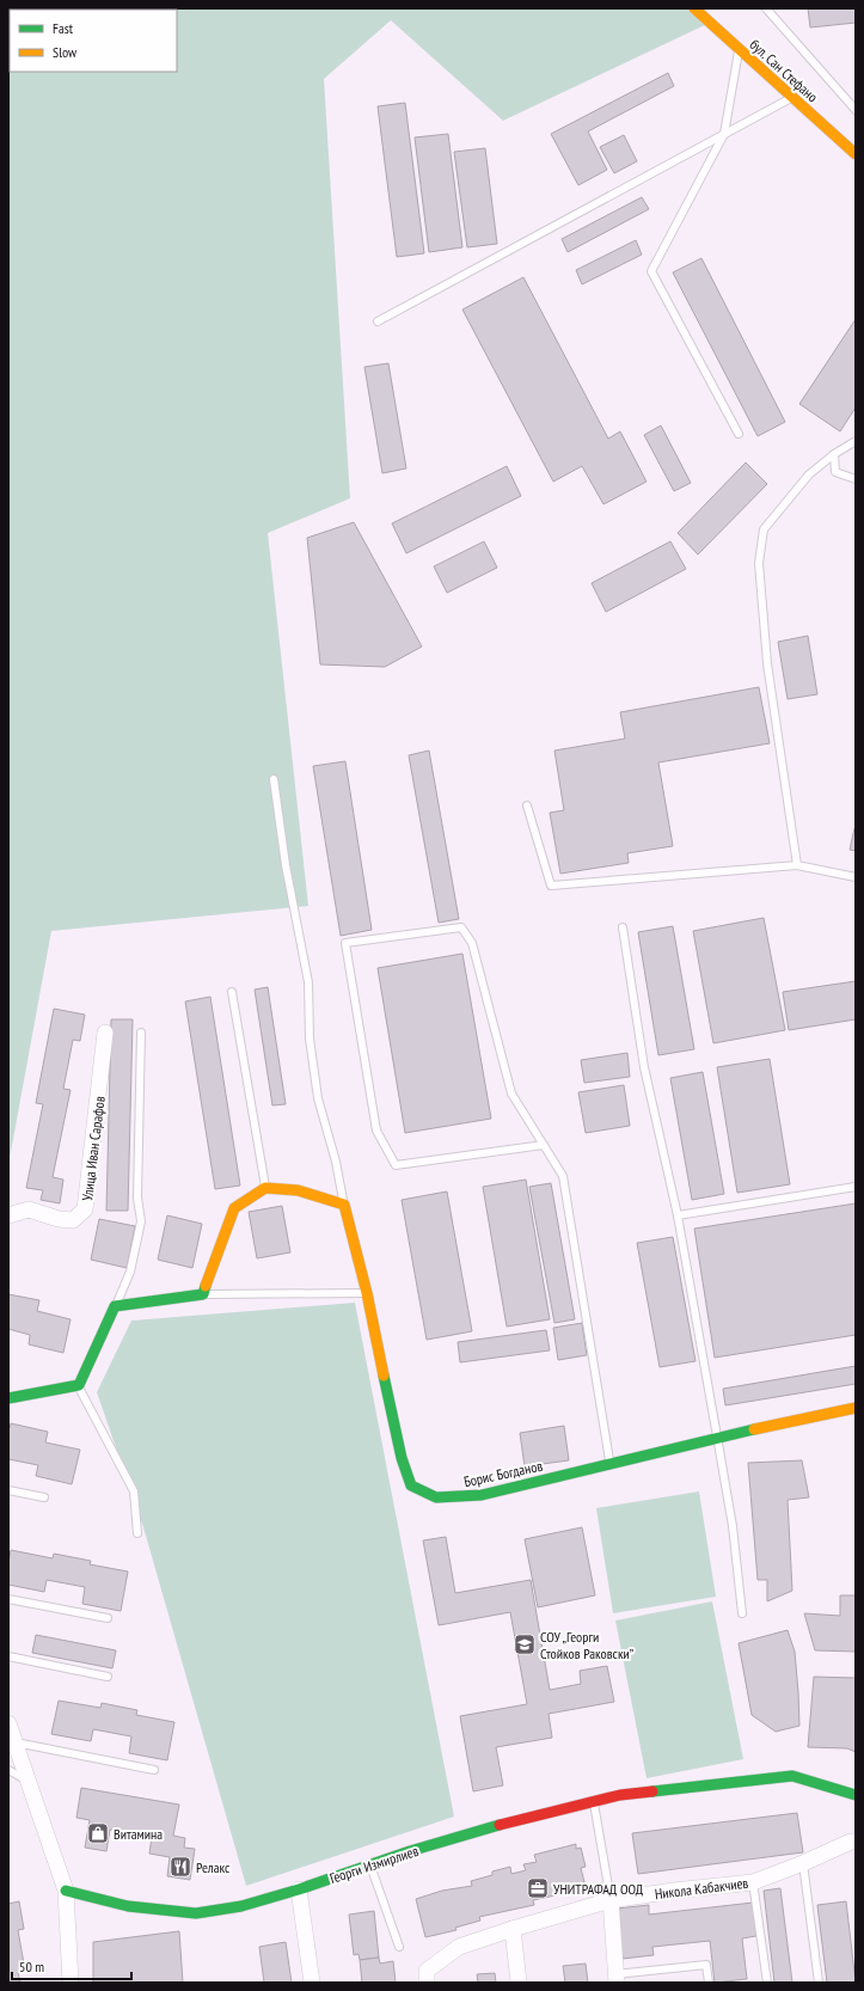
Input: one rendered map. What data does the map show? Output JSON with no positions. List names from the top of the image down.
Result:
{
  "streets": {
    "street": [
      "бул. Сан Стефано",
      "Улица Иван Сарафов",
      "Борис Богданов",
      "Георги Измирлиев",
      "Никола Кабакчиев"
    ]
  },
  "places": {
    "school or university": ["СОУ „Георги Стойков Раковски”"],
    "shop": ["Витамина"],
    "restaurant": ["Релакс"],
    "office": ["УНИТРАФАД ООД"]
  },
  "legend": ["Fast", "Slow"],
  "scale_bar": "50 m"
}
